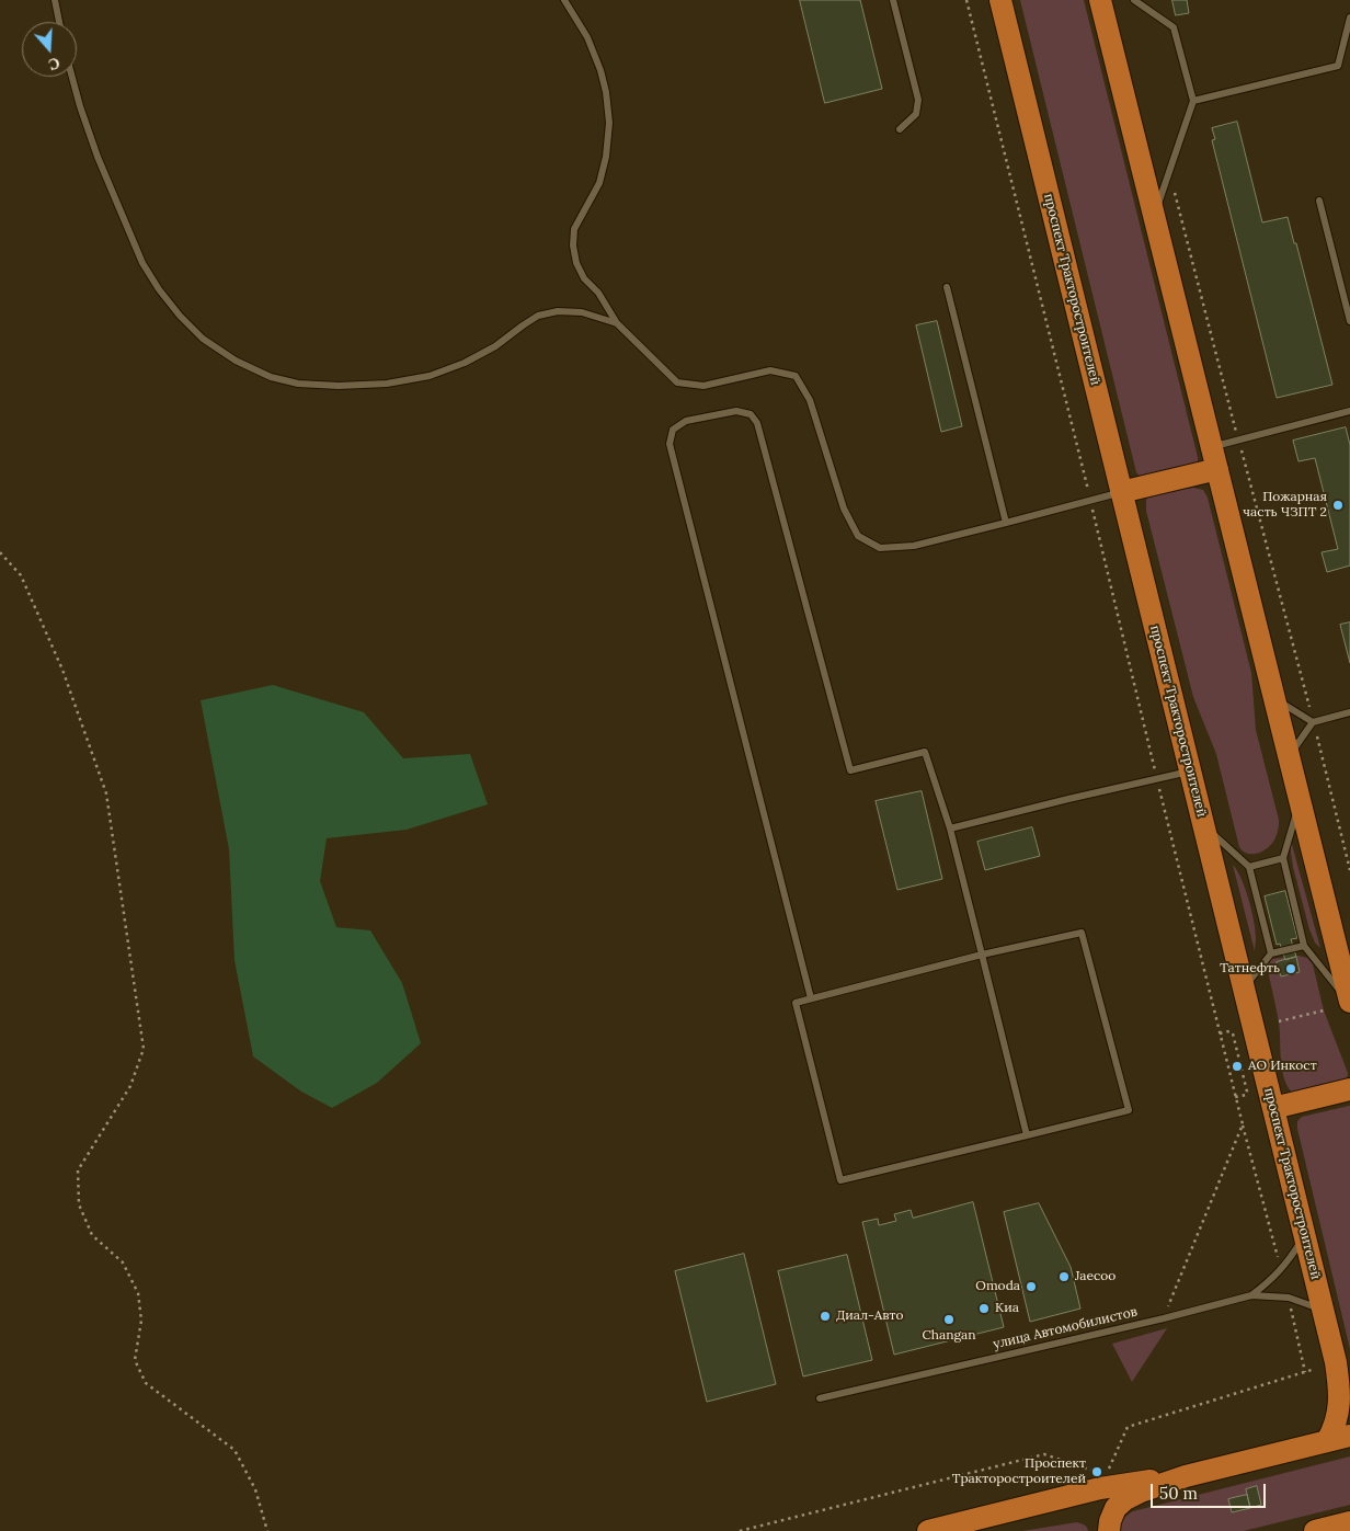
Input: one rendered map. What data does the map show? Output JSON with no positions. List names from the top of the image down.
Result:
{
  "streets": {
    "main road": ["проспект Тракторостроителей"],
    "lane": ["улица Автомобилистов"]
  },
  "crossings": [
    ["проспект Тракторостроителей", "улица Автомобилистов"]
  ],
  "places": [
    "Пожарная часть ЧЗПТ 2",
    "Татнефть",
    "АО Инкост",
    "Jaecoo",
    "Omoda",
    "Киа",
    "Диал-Авто",
    "Changan",
    "Проспект Тракторостроителей"
  ],
  "scale_bar": "50 m",
  "north": "bottom"
}
